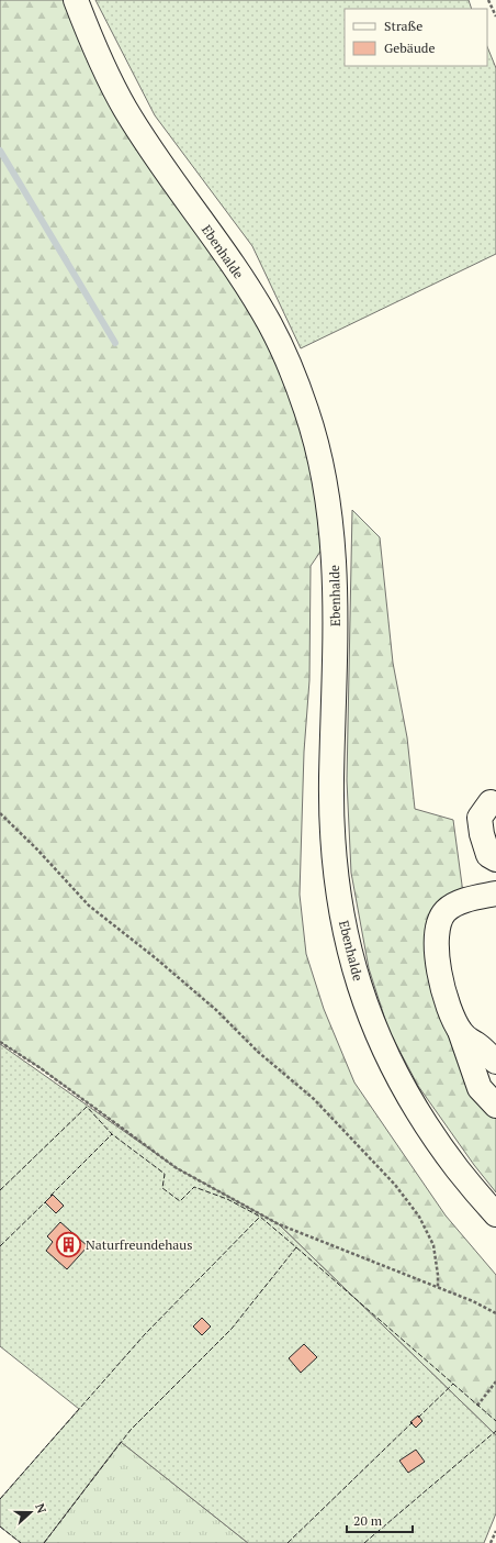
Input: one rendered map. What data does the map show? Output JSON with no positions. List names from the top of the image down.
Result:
{
  "streets": {
    "street": ["Ebenhalde"]
  },
  "places": {
    "building": ["Naturfreundehaus"]
  },
  "legend": ["Straße", "Gebäude"],
  "scale_bar": "20 m",
  "north": "right"
}
